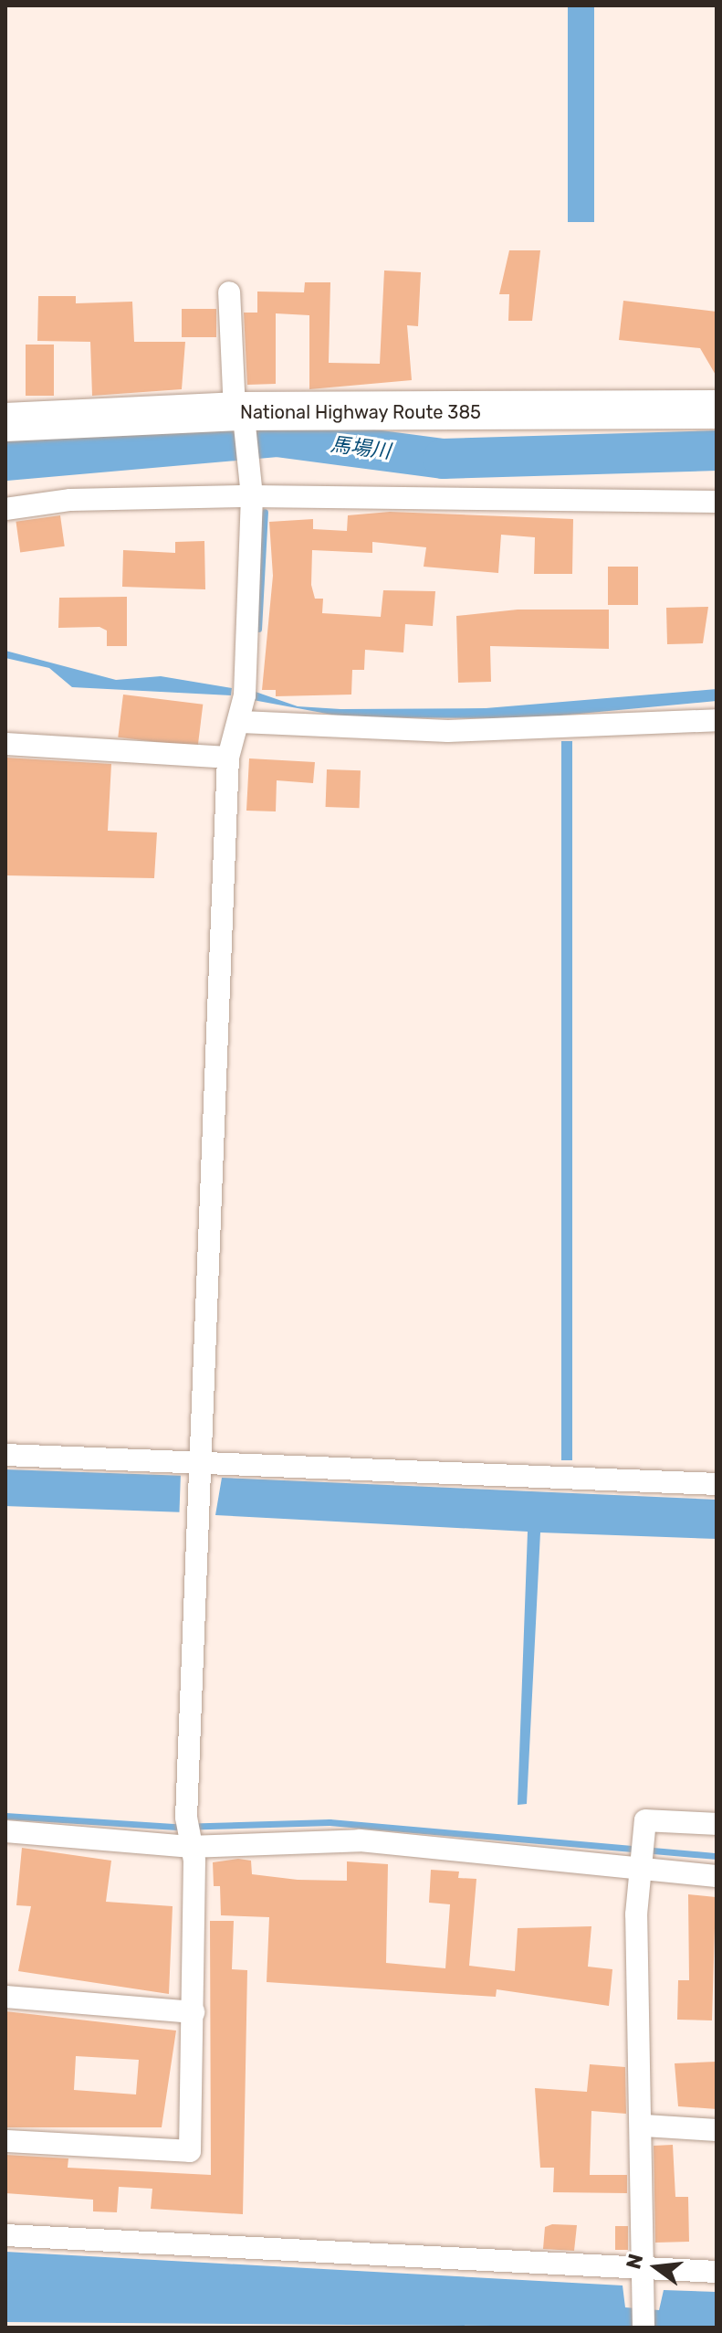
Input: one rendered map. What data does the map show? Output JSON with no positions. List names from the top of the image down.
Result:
{
  "streets": {
    "highway": ["National Highway Route 385"]
  },
  "water": ["馬場川"],
  "north": "left"
}
